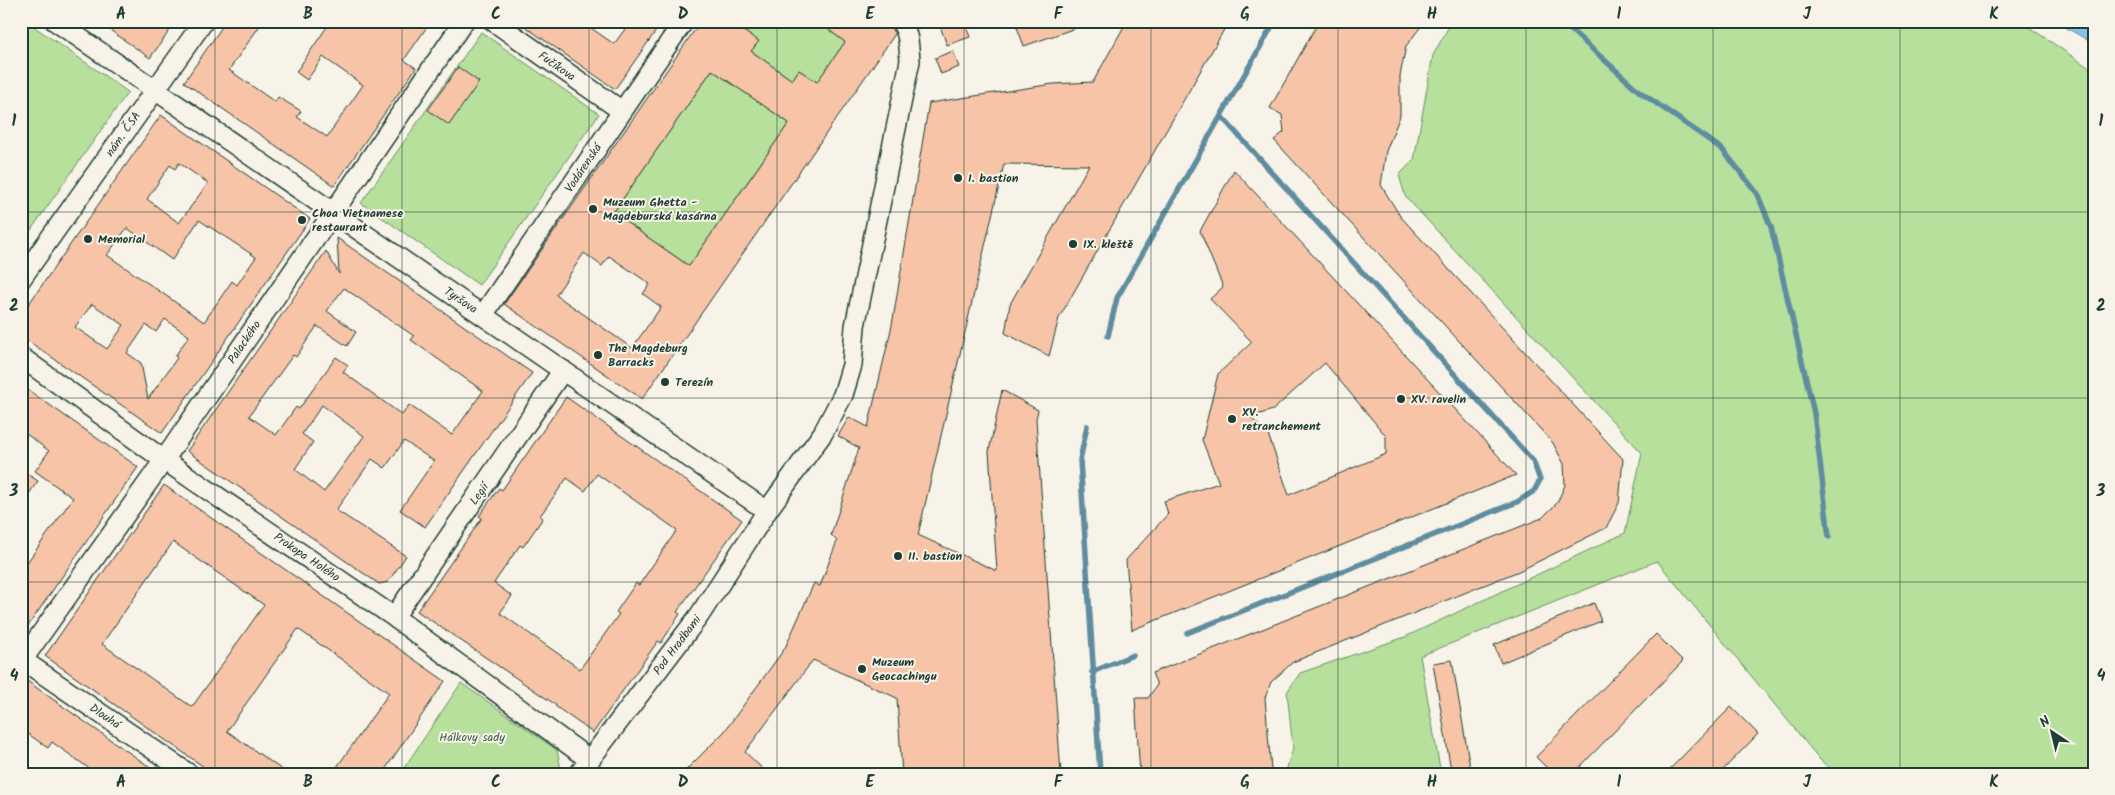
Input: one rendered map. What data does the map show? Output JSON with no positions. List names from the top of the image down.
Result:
{
  "streets": {
    "street": [
      "Fučíkova",
      "nám. ČSA",
      "Vodárenská",
      "Tyršova",
      "Palackého",
      "Legií",
      "Prokopa Holého",
      "Pod Hradbami",
      "Dlouhá"
    ]
  },
  "crossings": [
    ["Fučíkova", "Vodárenská"],
    ["nám. ČSA", "Tyršova"],
    ["Vodárenská", "Tyršova"],
    ["Tyršova", "Palackého"],
    ["Tyršova", "Legií"],
    ["Tyršova", "Pod Hradbami"],
    ["Palackého", "Prokopa Holého"],
    ["Palackého", "Dlouhá"],
    ["Legií", "Prokopa Holého"],
    ["Prokopa Holého", "Pod Hradbami"]
  ],
  "parks": ["Hálkovy sady"],
  "places": [
    "I. bastion",
    "Muzeum Ghetta - Magdeburská kasárna",
    "Choa Vietnamese restaurant",
    "Memorial",
    "IX. kleště",
    "The Magdeburg Barracks",
    "Terezín",
    "XV. ravelin",
    "XV. retranchement",
    "II. bastion",
    "Muzeum Geocachingu"
  ],
  "north": "top left",
  "grid": {
    "columns": [
      "A",
      "B",
      "C",
      "D",
      "E",
      "F",
      "G",
      "H",
      "I",
      "J",
      "K"
    ],
    "rows": [
      "1",
      "2",
      "3",
      "4"
    ]
  }
}
